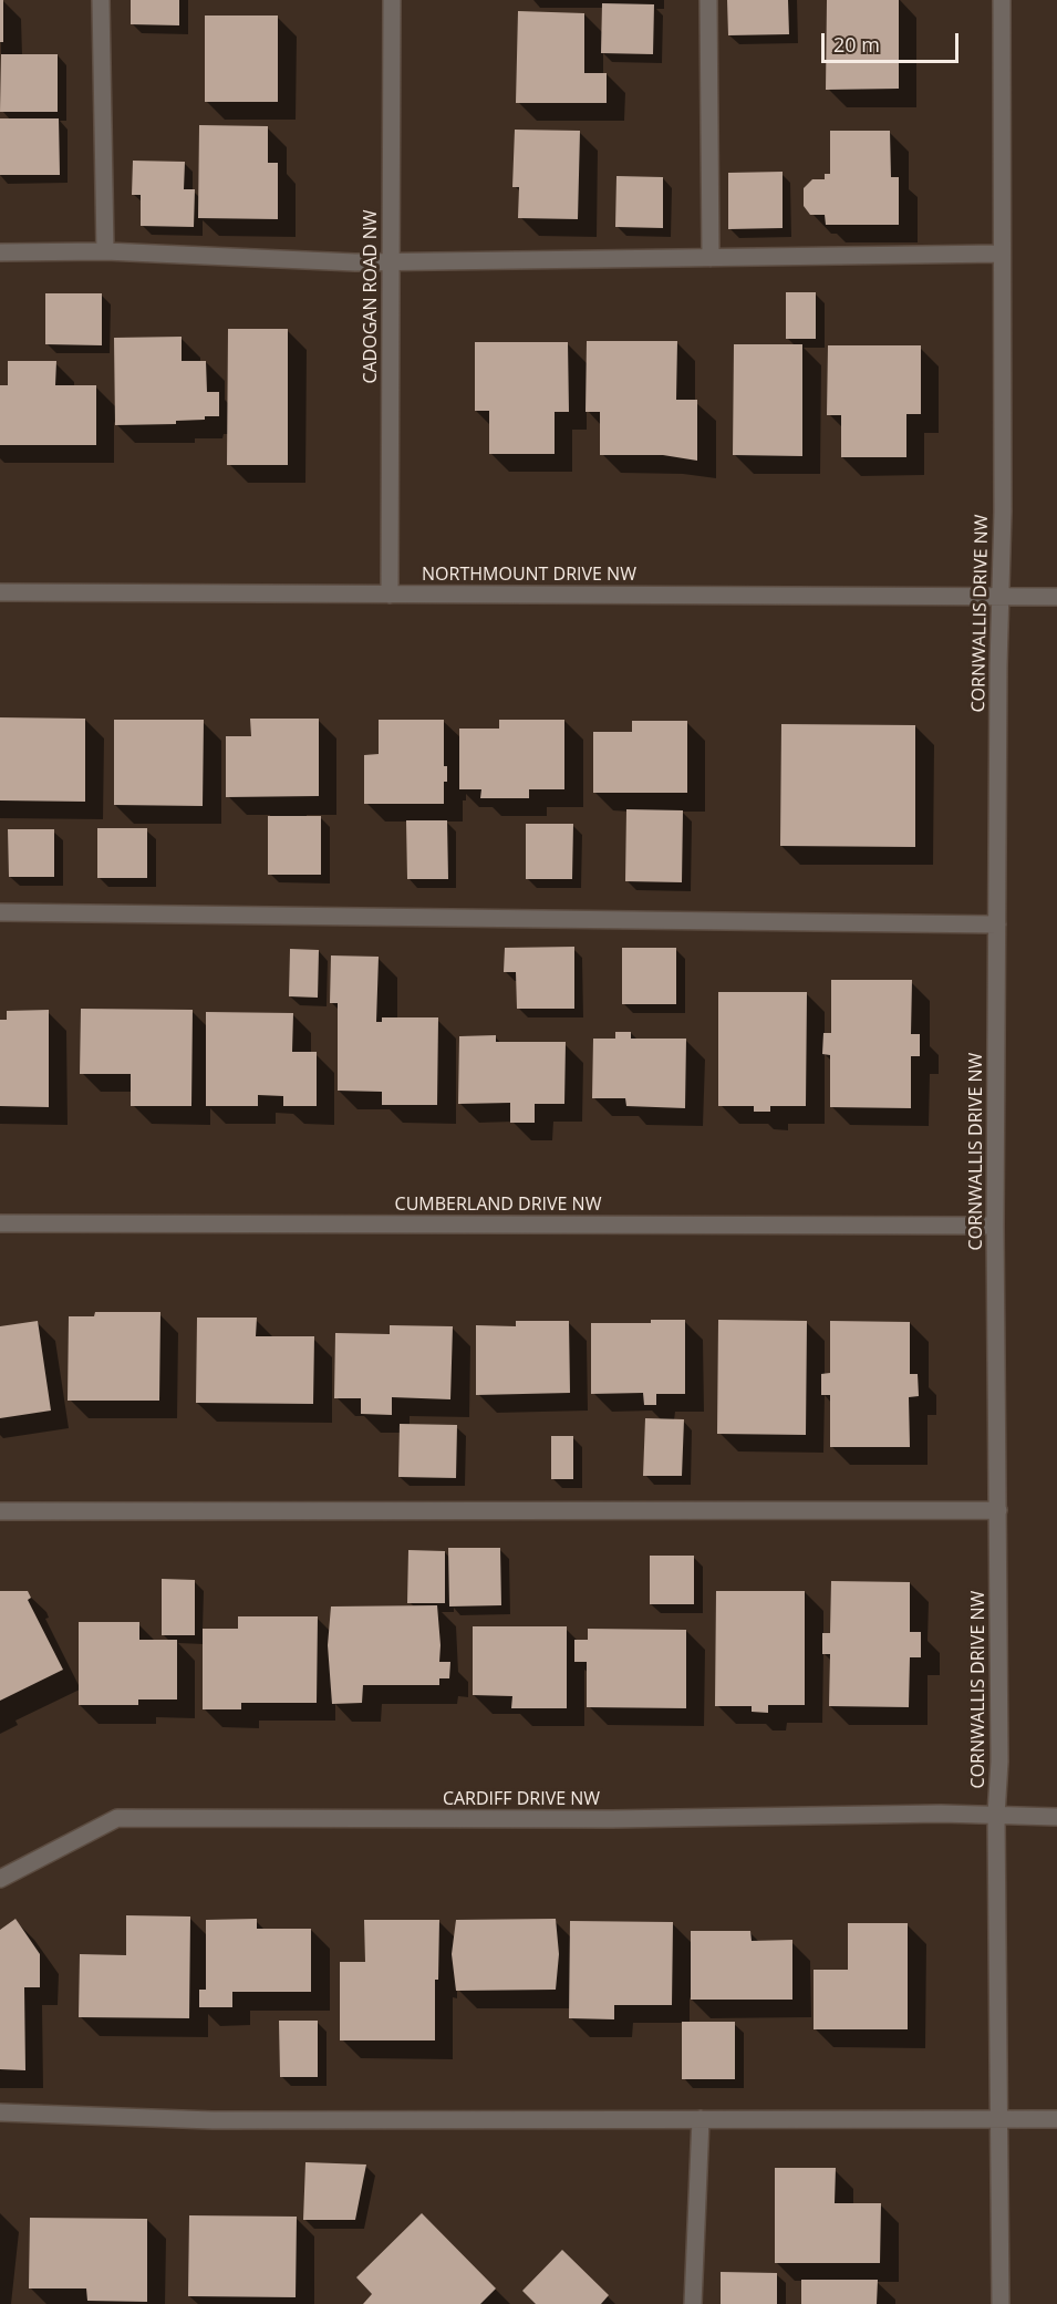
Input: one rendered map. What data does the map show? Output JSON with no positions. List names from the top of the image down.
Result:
{
  "streets": {
    "street": [
      "CADOGAN ROAD NW",
      "NORTHMOUNT DRIVE NW",
      "CORNWALLIS DRIVE NW",
      "CUMBERLAND DRIVE NW",
      "CARDIFF DRIVE NW"
    ]
  },
  "crossings": [
    ["CADOGAN ROAD NW", "NORTHMOUNT DRIVE NW"],
    ["NORTHMOUNT DRIVE NW", "CORNWALLIS DRIVE NW"],
    ["CORNWALLIS DRIVE NW", "CUMBERLAND DRIVE NW"],
    ["CORNWALLIS DRIVE NW", "CARDIFF DRIVE NW"]
  ],
  "scale_bar": "20 m"
}
